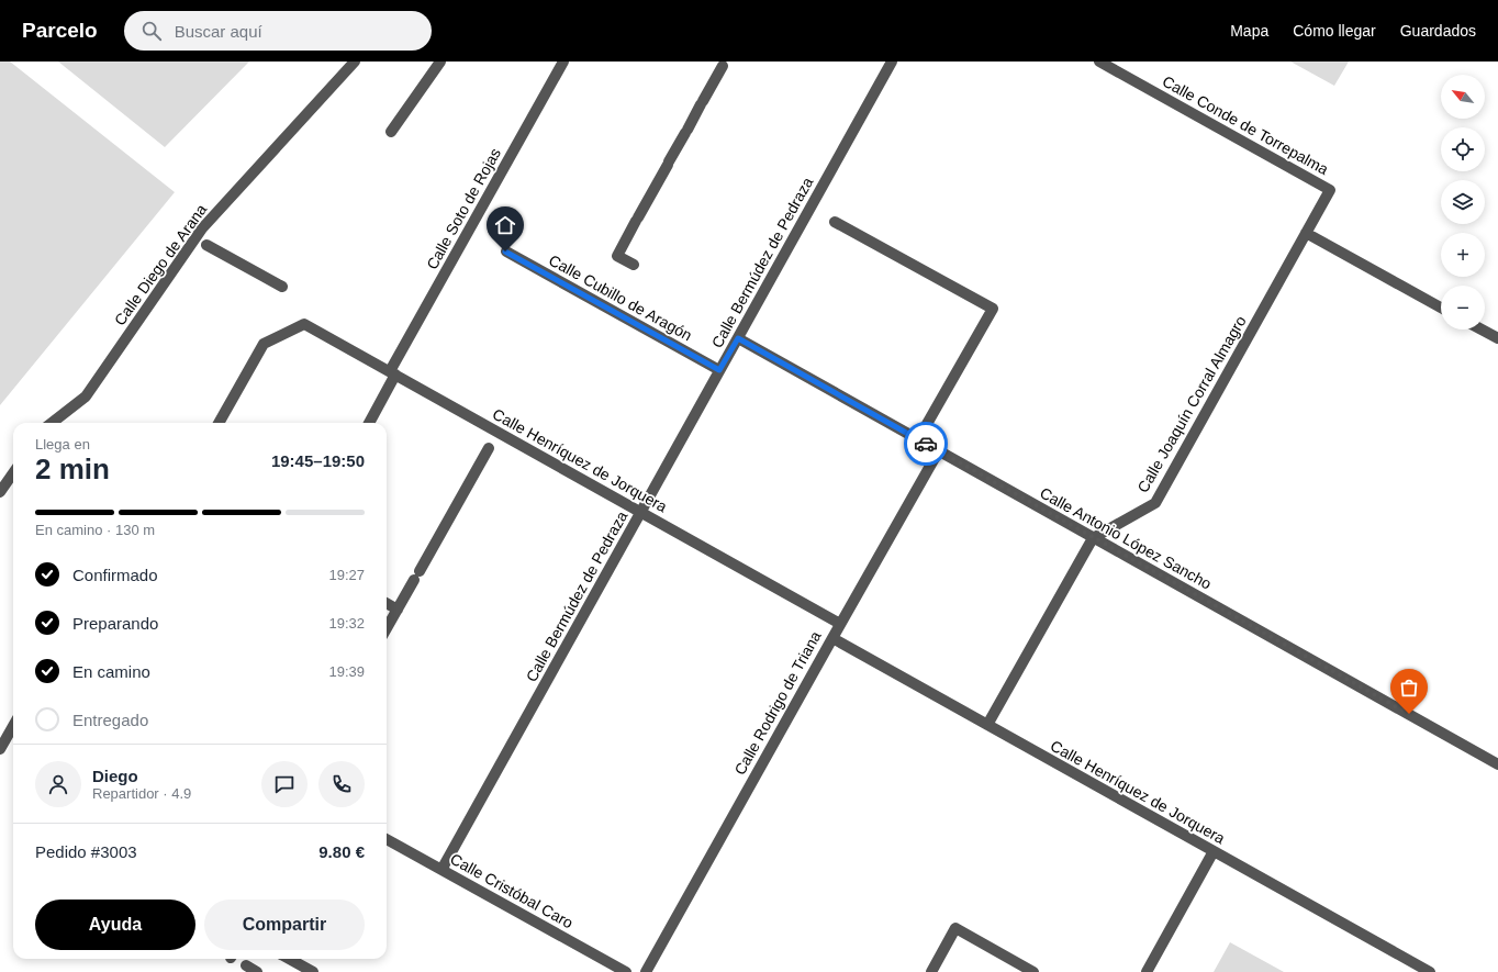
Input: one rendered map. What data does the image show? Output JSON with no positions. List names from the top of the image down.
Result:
{
  "streets": {
    "street": [
      "Calle Conde de Torrepalma",
      "Calle Soto de Rojas",
      "Calle Bermúdez de Pedraza",
      "Calle Diego de Arana",
      "Calle Cubillo de Aragón",
      "Calle Joaquín Corral Almagro",
      "Calle Henríquez de Jorquera",
      "Calle Antonio López Sancho",
      "Calle Rodrigo de Triana",
      "Calle Cristóbal Caro"
    ]
  },
  "crossings": [
    ["Calle Conde de Torrepalma", "Calle Joaquín Corral Almagro"],
    ["Calle Soto de Rojas", "Calle Henríquez de Jorquera"],
    ["Calle Bermúdez de Pedraza", "Calle Cubillo de Aragón"],
    ["Calle Bermúdez de Pedraza", "Calle Henríquez de Jorquera"],
    ["Calle Bermúdez de Pedraza", "Calle Antonio López Sancho"],
    ["Calle Bermúdez de Pedraza", "Calle Cristóbal Caro"],
    ["Calle Joaquín Corral Almagro", "Calle Antonio López Sancho"],
    ["Calle Henríquez de Jorquera", "Calle Rodrigo de Triana"],
    ["Calle Antonio López Sancho", "Calle Rodrigo de Triana"]
  ],
  "north": "top left",
  "page": {
    "header": "Parcelo",
    "search": "Buscar aquí",
    "nav": ["Mapa", "Cómo llegar", "Guardados"],
    "map_buttons": ["+", "−"],
    "heading": ["2 min", "Llega en", "19:45–19:50"],
    "panel": [
      "Diego",
      "Repartidor · 4.9",
      "Pedido #3003",
      "9.80 €"
    ],
    "bar": "En camino · 130 m",
    "list": [
      ["Confirmado", "19:27"],
      ["Preparando", "19:32"],
      ["En camino", "19:39"],
      "Entregado"
    ],
    "buttons": ["Ayuda", "Compartir"]
  }
}
